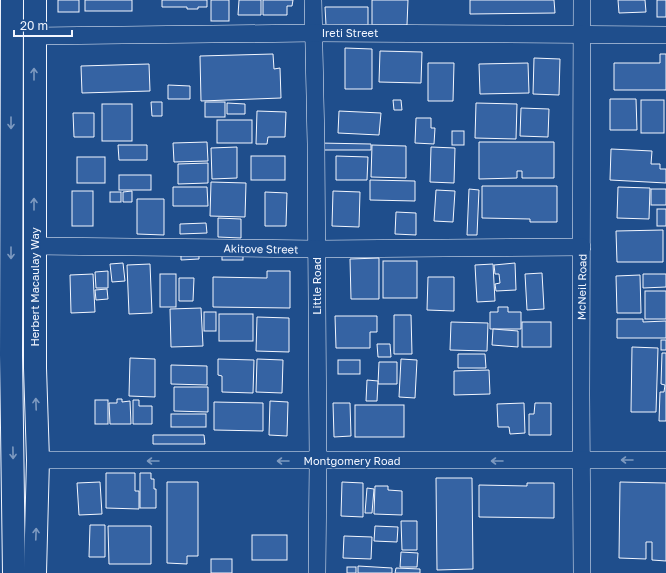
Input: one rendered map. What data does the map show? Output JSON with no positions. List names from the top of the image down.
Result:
{
  "streets": {
    "highway": ["Herbert Macaulay Way"],
    "street": [
      "Ireti Street",
      "Akitove Street",
      "Little Road",
      "McNeil Road",
      "Montgomery Road"
    ]
  },
  "crossings": [
    ["Ireti Street", "Little Road"],
    ["Ireti Street", "Herbert Macaulay Way"],
    ["Ireti Street", "McNeil Road"],
    ["Akitove Street", "Little Road"],
    ["Akitove Street", "Herbert Macaulay Way"],
    ["Akitove Street", "McNeil Road"],
    ["Little Road", "Montgomery Road"],
    ["Herbert Macaulay Way", "Montgomery Road"],
    ["McNeil Road", "Montgomery Road"]
  ],
  "one_way": ["Montgomery Road"],
  "scale_bar": "20 m"
}
